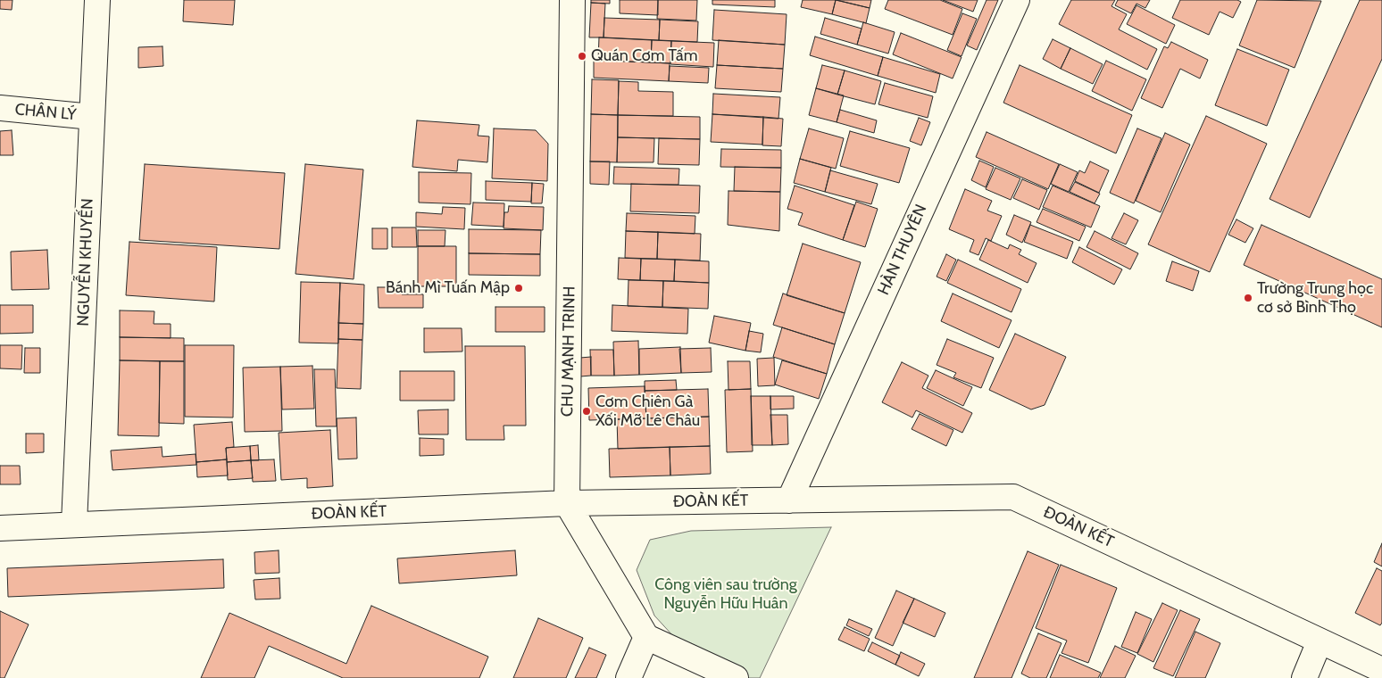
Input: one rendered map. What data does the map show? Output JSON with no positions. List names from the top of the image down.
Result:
{
  "streets": {
    "street": [
      "CHÂN LÝ",
      "HÀN THUYÊN",
      "NGUYỄN KHUYẾN",
      "CHU MẠNH TRINH",
      "ĐOÀN KẾT"
    ]
  },
  "crossings": [
    ["CHÂN LÝ", "NGUYỄN KHUYẾN"],
    ["HÀN THUYÊN", "ĐOÀN KẾT"],
    ["NGUYỄN KHUYẾN", "ĐOÀN KẾT"],
    ["CHU MẠNH TRINH", "ĐOÀN KẾT"]
  ],
  "parks": ["Công viên sau trường Nguyễn Hữu Huân"],
  "places": [
    "Quán Cơm Tấm",
    "Bánh Mì Tuấn Mập",
    "Trường Trung học cơ sở Bình Thọ",
    "Cơm Chiên Gà Xối Mỡ Lê Châu"
  ]
}
